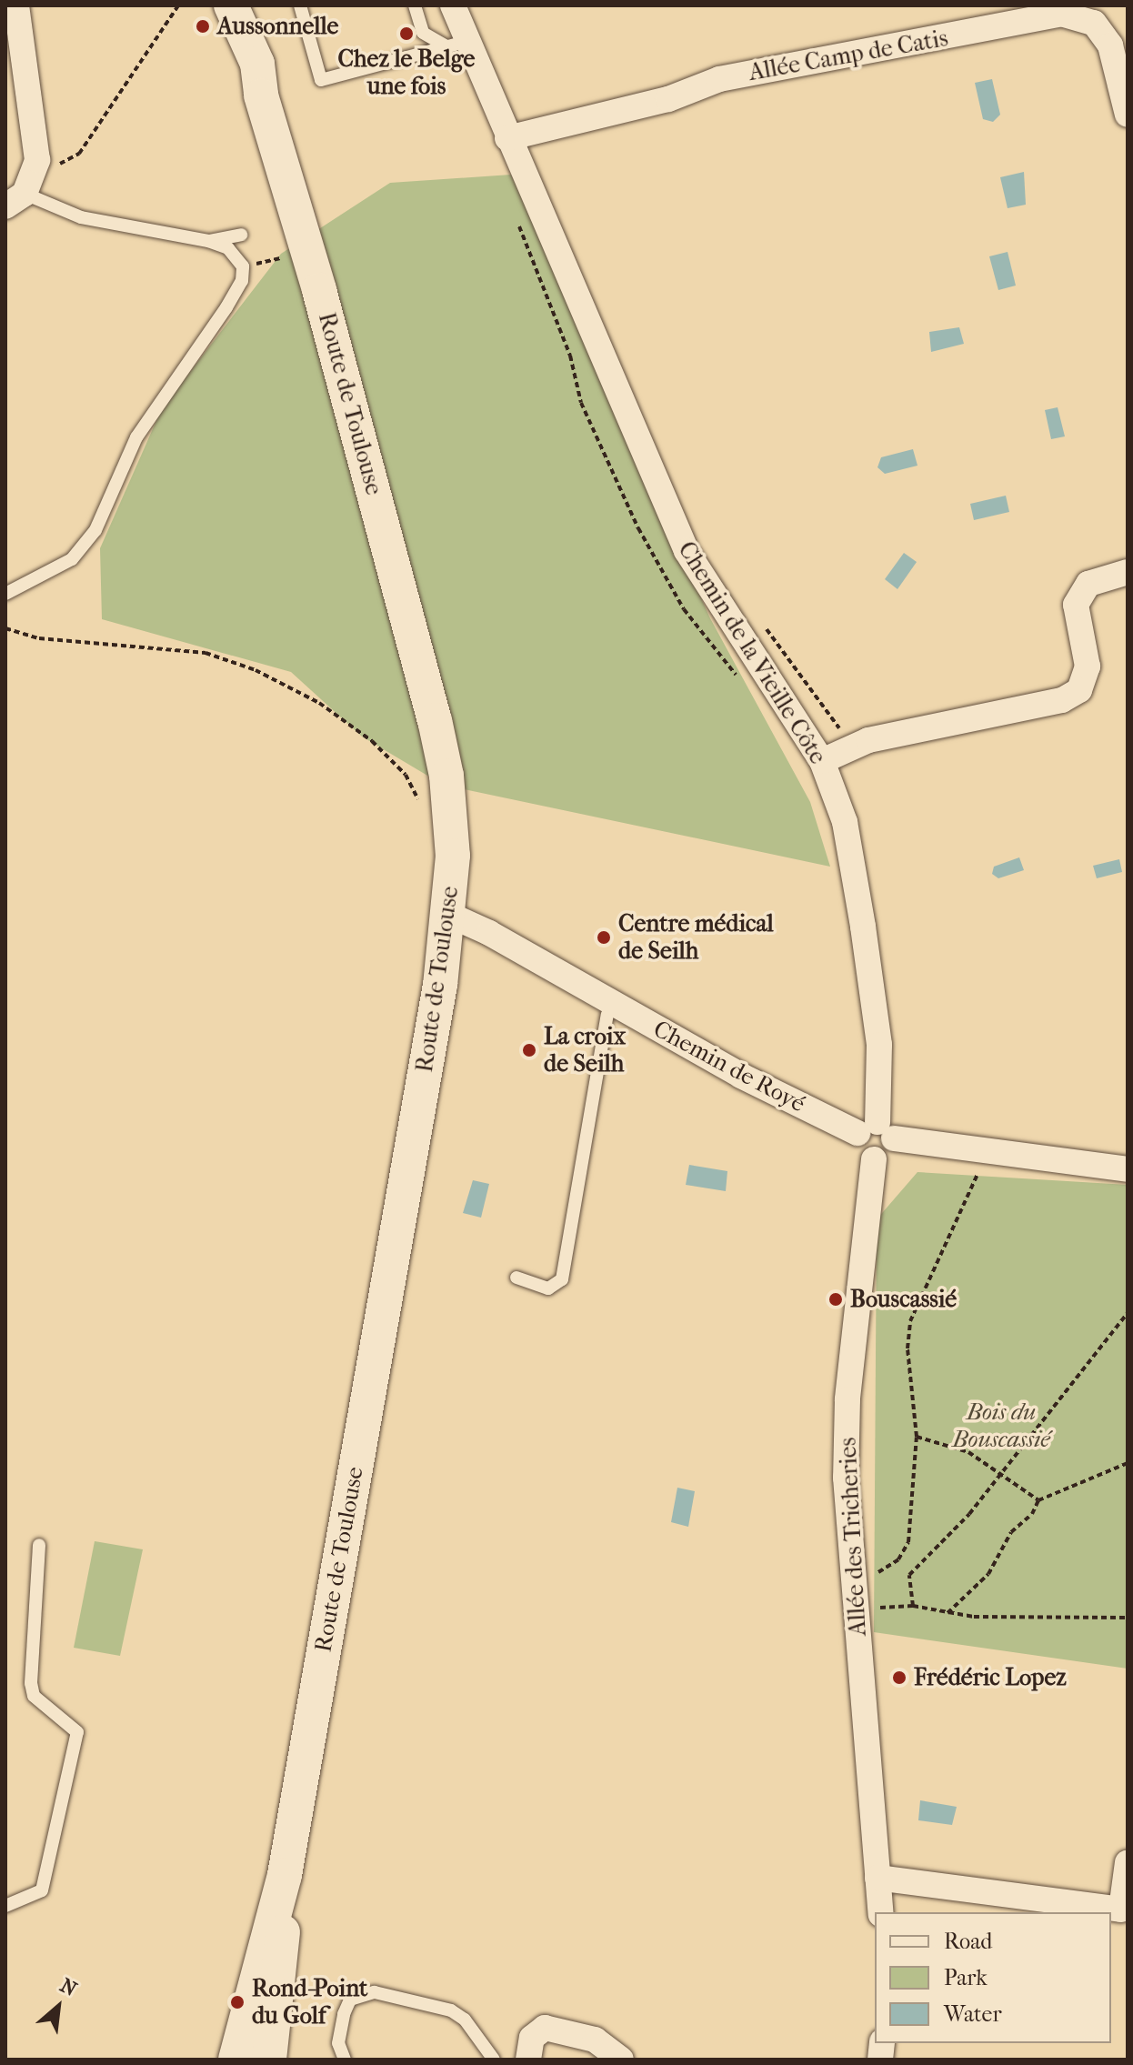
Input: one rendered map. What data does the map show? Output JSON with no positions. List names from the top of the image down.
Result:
{
  "streets": {
    "main road": ["Route de Toulouse"],
    "street": [
      "Allée Camp de Catis",
      "Chemin de la Vieille Côte",
      "Chemin de Royé",
      "Allée des Tricheries"
    ]
  },
  "crossings": [
    ["Allée Camp de Catis", "Chemin de la Vieille Côte"],
    ["Route de Toulouse", "Chemin de Royé"],
    ["Chemin de la Vieille Côte", "Chemin de Royé"],
    ["Chemin de la Vieille Côte", "Allée des Tricheries"],
    ["Chemin de Royé", "Allée des Tricheries"]
  ],
  "parks": ["Bois du Bouscassié"],
  "places": [
    "Aussonnelle",
    "Chez le Belge une fois",
    "Centre médical de Seilh",
    "La croix de Seilh",
    "Bouscassié",
    "Frédéric Lopez",
    "Rond-Point du Golf"
  ],
  "legend": ["Road", "Park", "Water"],
  "north": "top right"
}
